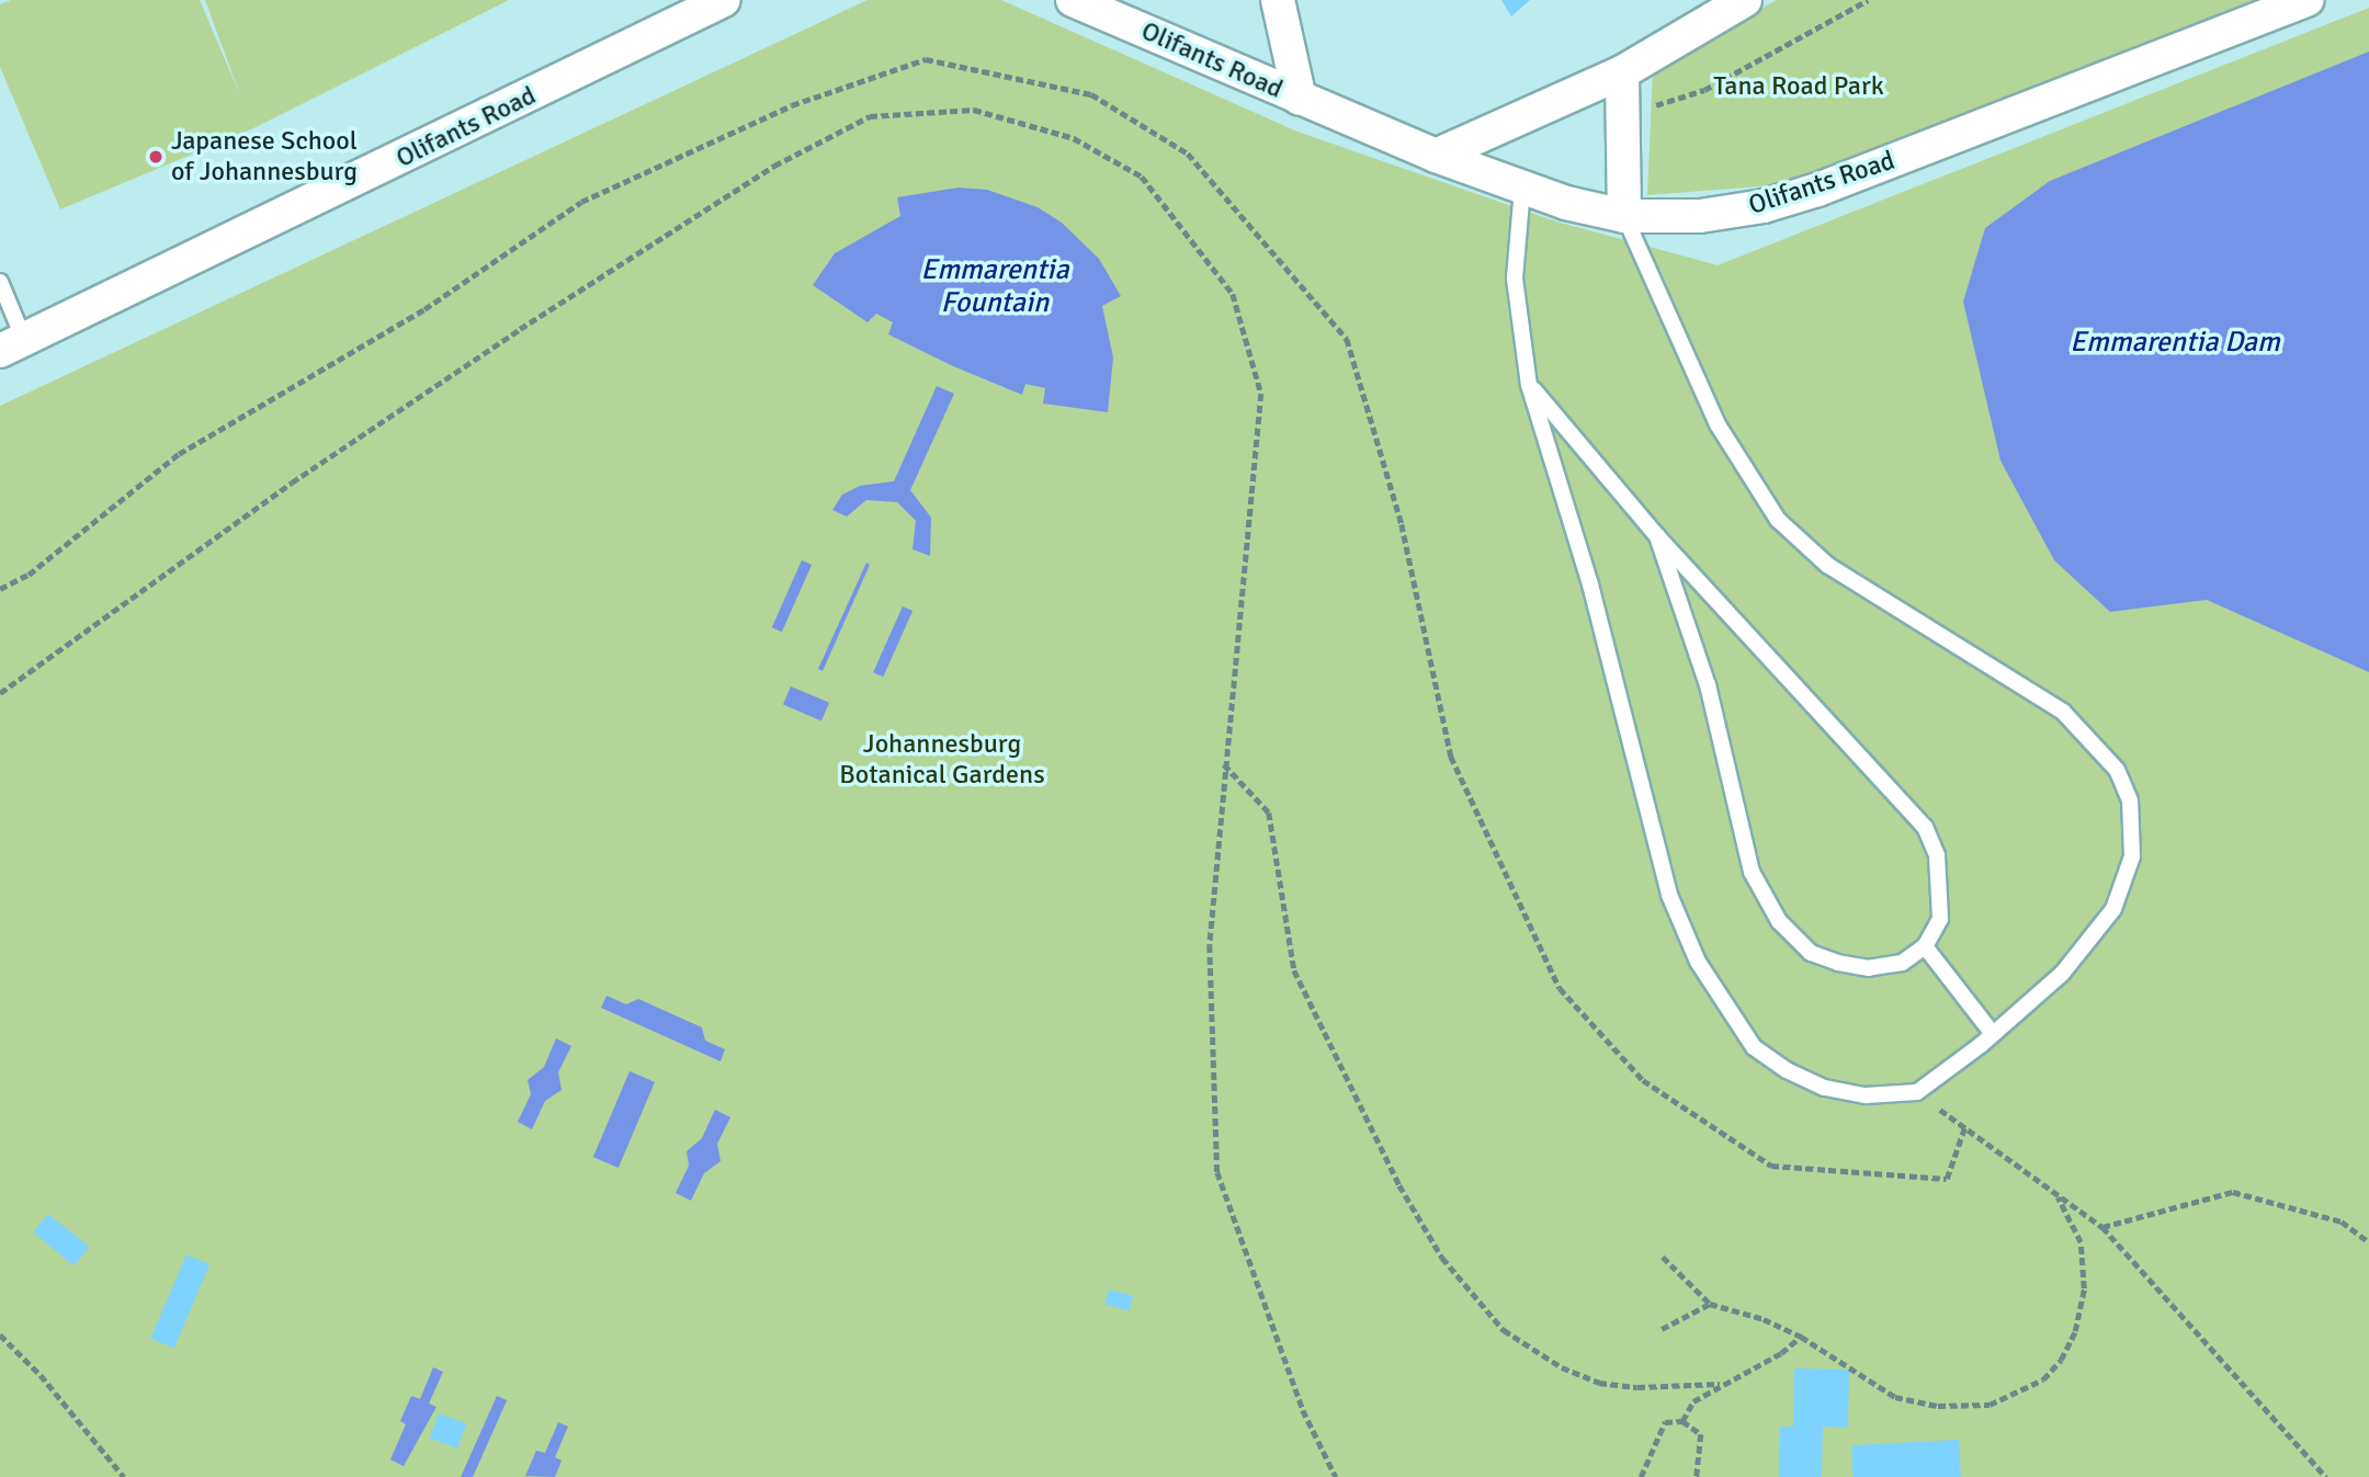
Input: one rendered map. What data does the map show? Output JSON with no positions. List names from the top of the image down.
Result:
{
  "streets": {
    "street": ["Olifants Road"]
  },
  "water": ["Emmarentia Fountain", "Emmarentia Dam"],
  "parks": ["Tana Road Park", "Johannesburg Botanical Gardens"],
  "places": ["Japanese School of Johannesburg"]
}
